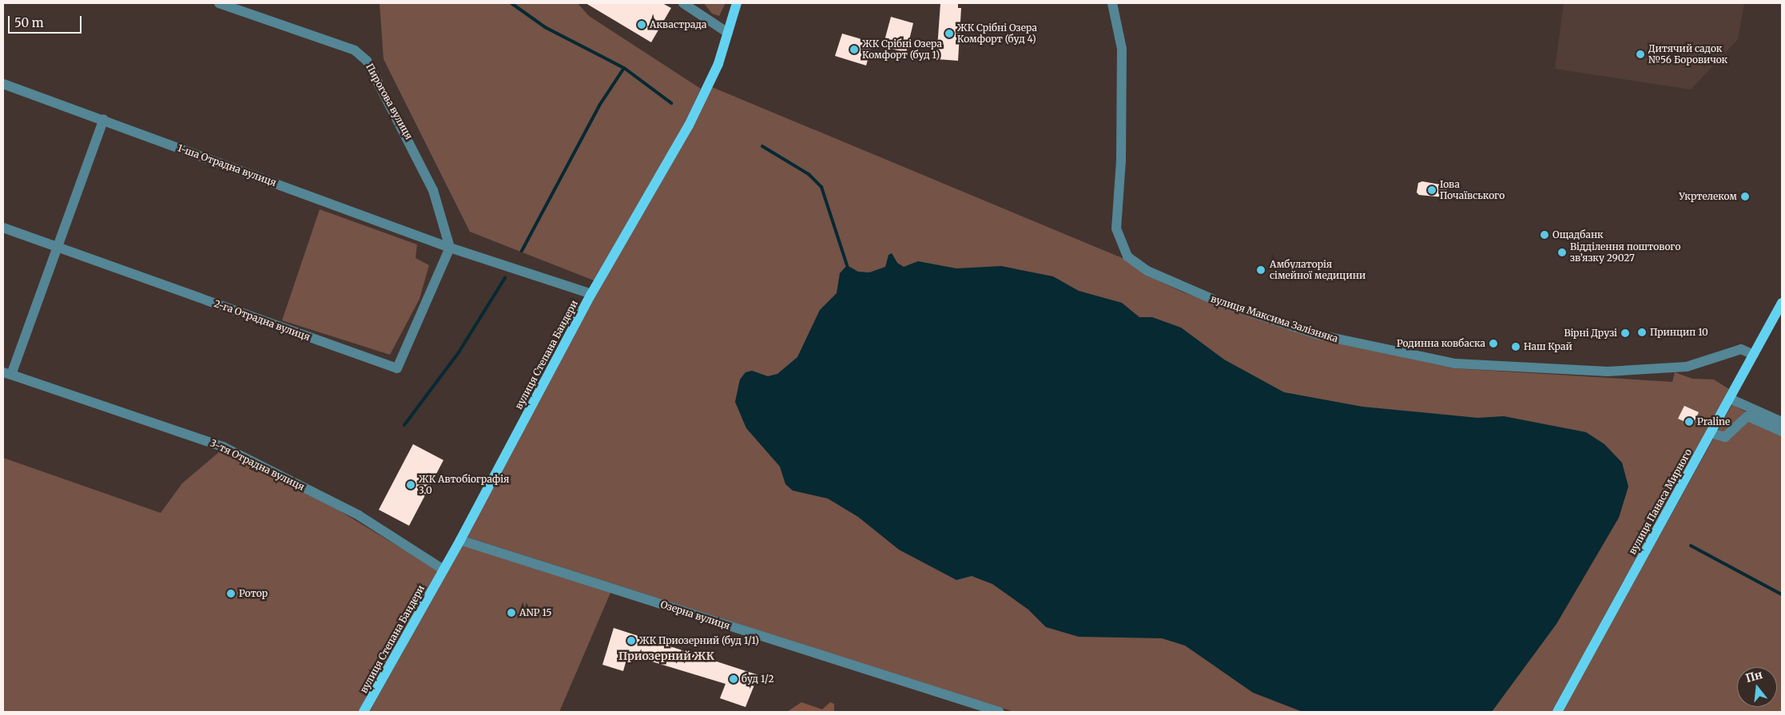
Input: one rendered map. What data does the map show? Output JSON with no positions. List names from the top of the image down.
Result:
{
  "streets": {
    "main road": ["вулиця Степана Бандери", "вулиця Панаса Мирного"],
    "street": [
      "Пирогова вулиця",
      "1-ша Отрадна вулиця",
      "вулиця Максима Залізняка",
      "2-га Отрадна вулиця",
      "3-тя Отрадна вулиця",
      "Озерна вулиця"
    ]
  },
  "crossings": [
    ["Пирогова вулиця", "1-ша Отрадна вулиця"],
    ["Пирогова вулиця", "2-га Отрадна вулиця"],
    ["1-ша Отрадна вулиця", "2-га Отрадна вулиця"],
    ["1-ша Отрадна вулиця", "вулиця Степана Бандери"],
    ["вулиця Максима Залізняка", "вулиця Панаса Мирного"],
    ["вулиця Степана Бандери", "3-тя Отрадна вулиця"],
    ["вулиця Степана Бандери", "Озерна вулиця"]
  ],
  "districts": ["Приозерний ЖК"],
  "places": [
    "Аквастрада",
    "ЖК Срібні Озера Комфорт (буд 4)",
    "ЖК Срібні Озера Комфорт (буд 1)",
    "Дитячий садок №56 Боровичок",
    "Іова Почаївського",
    "Укртелеком",
    "Ощадбанк",
    "Відділення поштового зв’язку 29027",
    "Амбулаторія сімейної медицини",
    "Принцип 10",
    "Вірні Друзі",
    "Родинна ковбаска",
    "Наш Край",
    "Praline",
    "ЖК Автобіографія 3.0",
    "Ротор",
    "ANP 15",
    "ЖК Приозерний (буд 1/1)",
    "буд 1/2"
  ],
  "scale_bar": "50 m",
  "north": "top"
}
